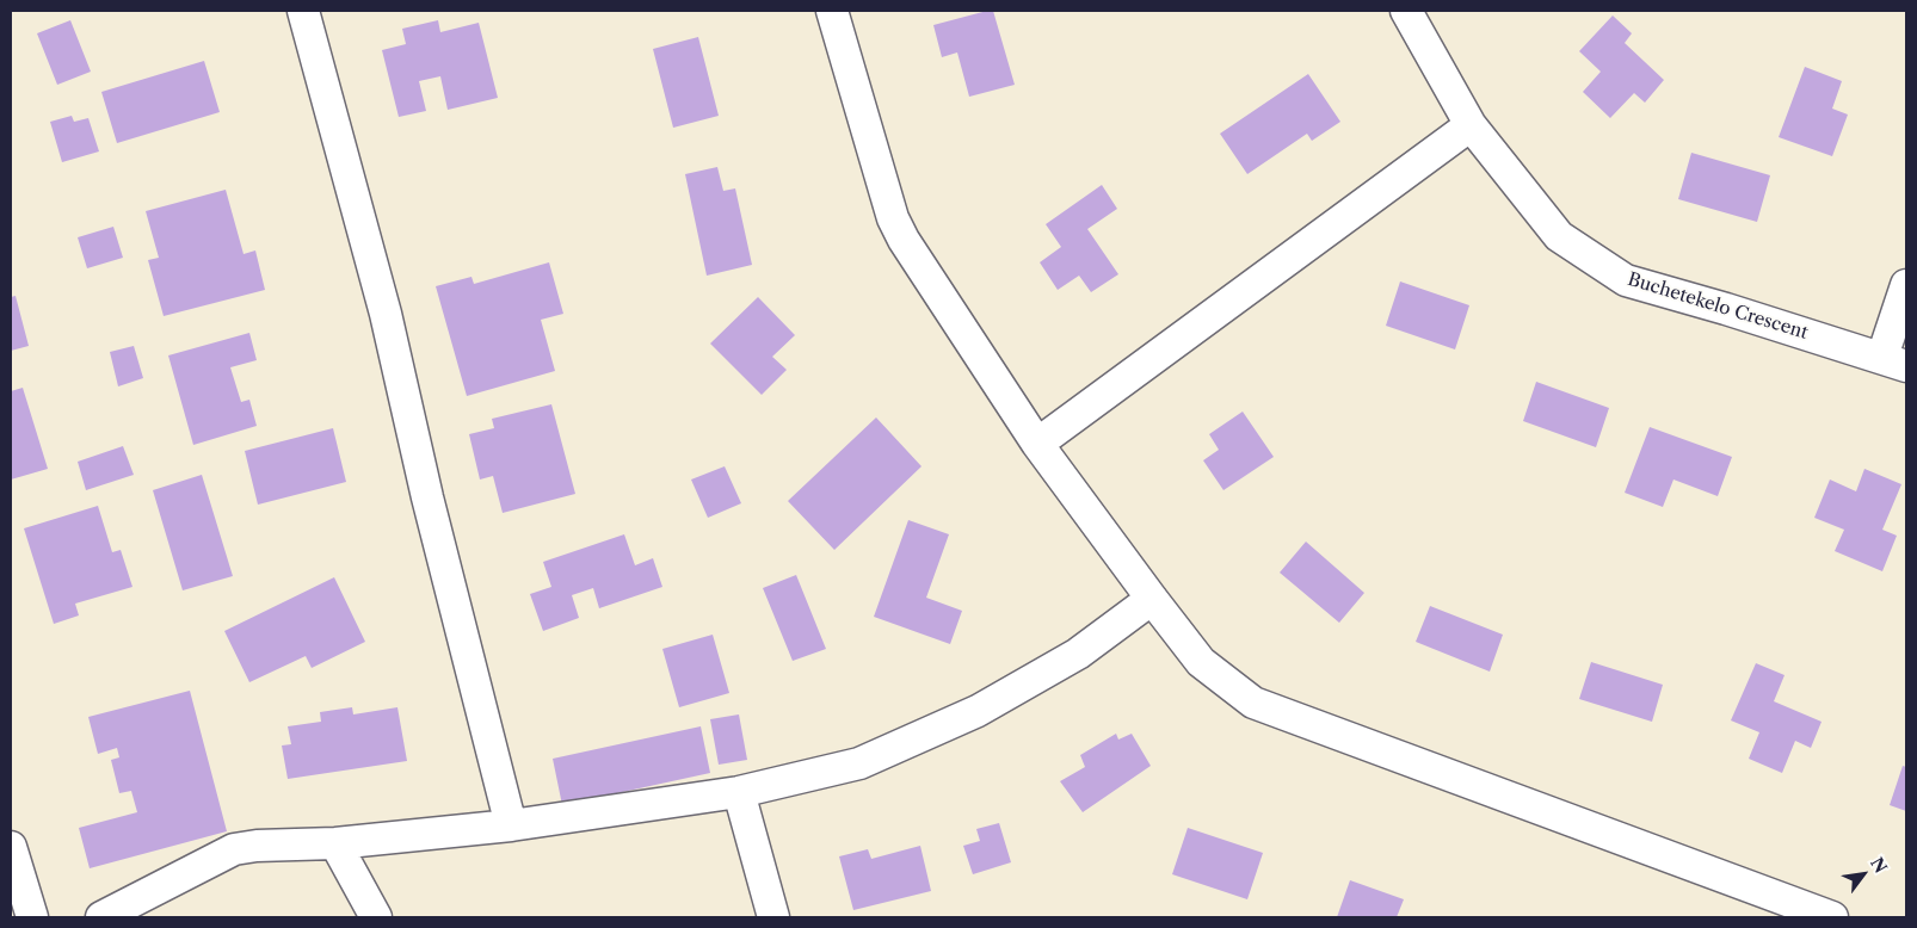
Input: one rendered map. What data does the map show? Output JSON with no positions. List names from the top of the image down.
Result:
{
  "streets": {
    "street": ["Buchetekelo Crescent"]
  },
  "north": "top right"
}
